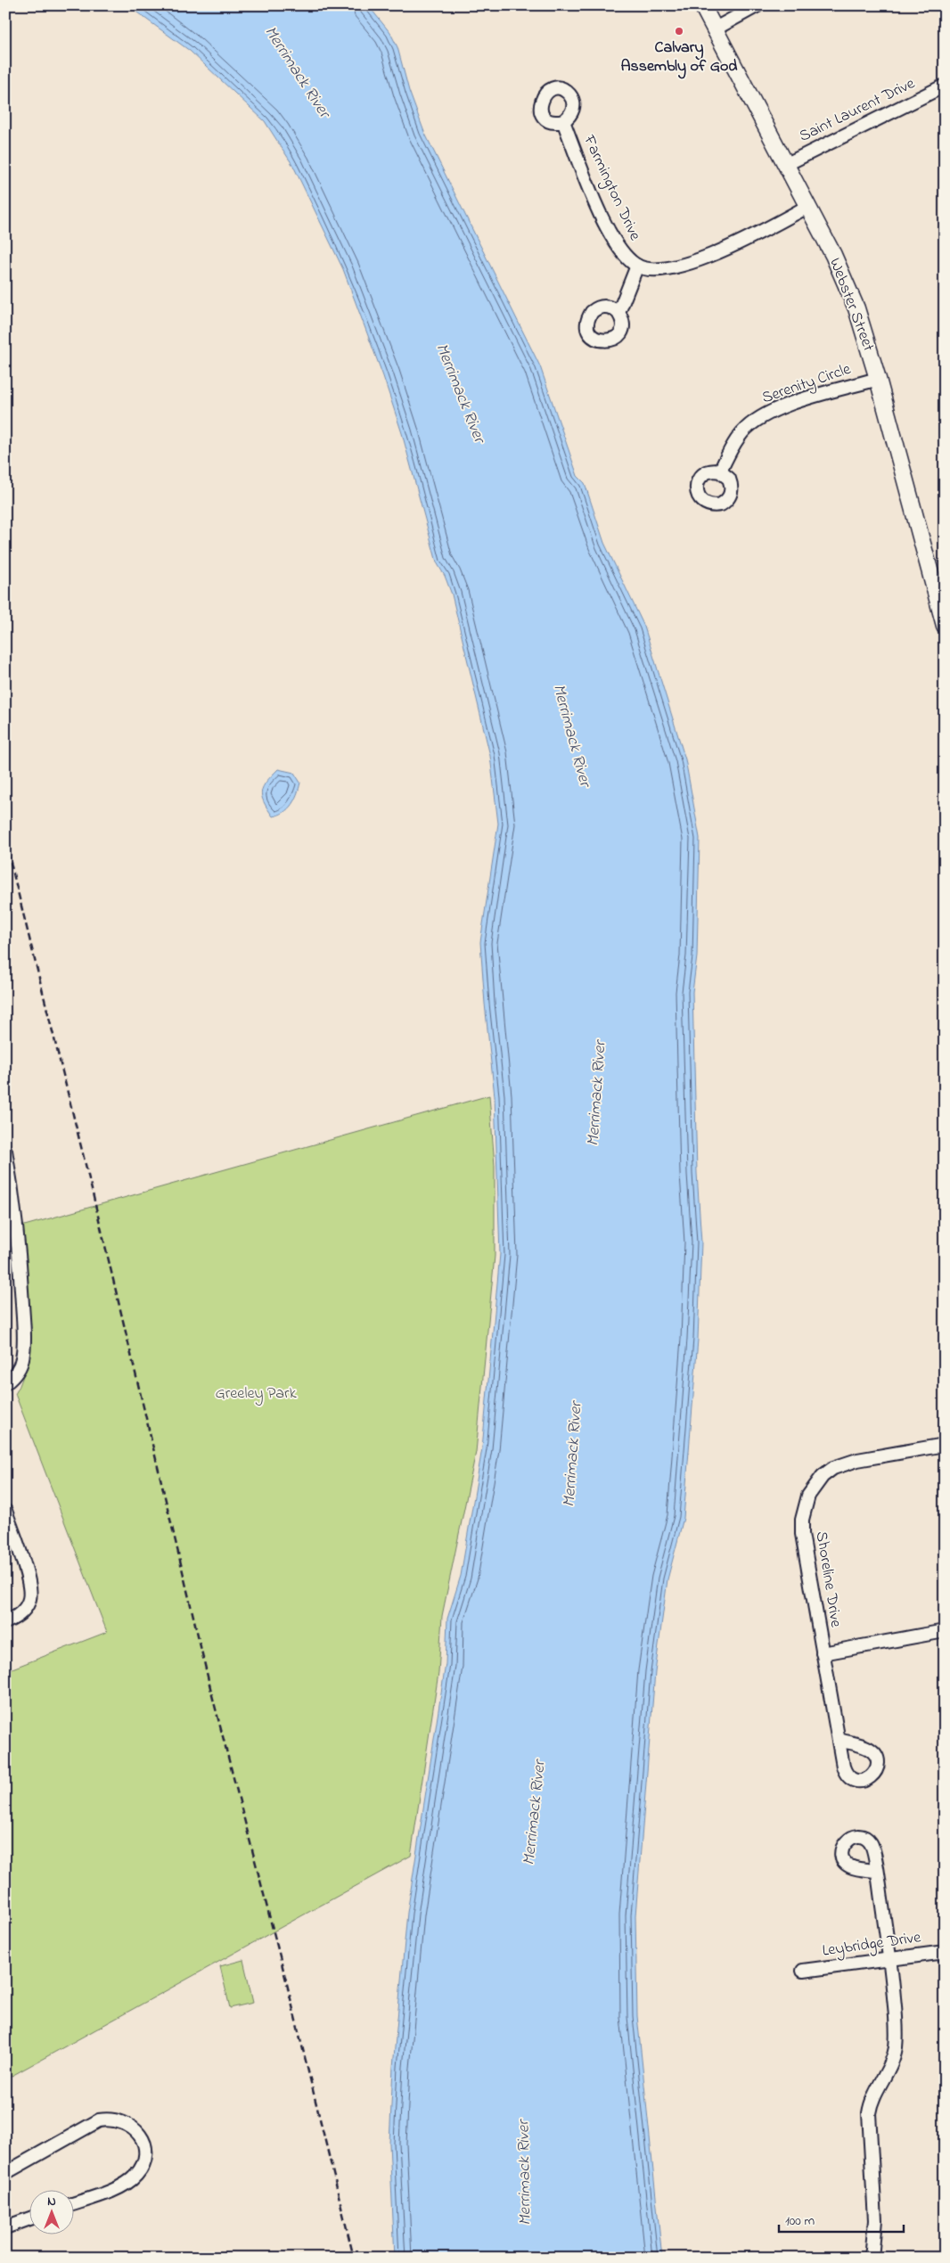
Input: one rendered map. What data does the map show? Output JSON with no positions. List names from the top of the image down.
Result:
{
  "streets": {
    "main road": ["Webster Street"],
    "street": [
      "Saint Laurent Drive",
      "Farmington Drive",
      "Serenity Circle",
      "Shoreline Drive",
      "Leybridge Drive"
    ]
  },
  "crossings": [
    ["Saint Laurent Drive", "Webster Street"],
    ["Webster Street", "Serenity Circle"]
  ],
  "water": ["Merrimack River"],
  "parks": ["Greeley Park"],
  "places": ["Calvary Assembly of God"],
  "scale_bar": "100 m",
  "north": "top"
}
